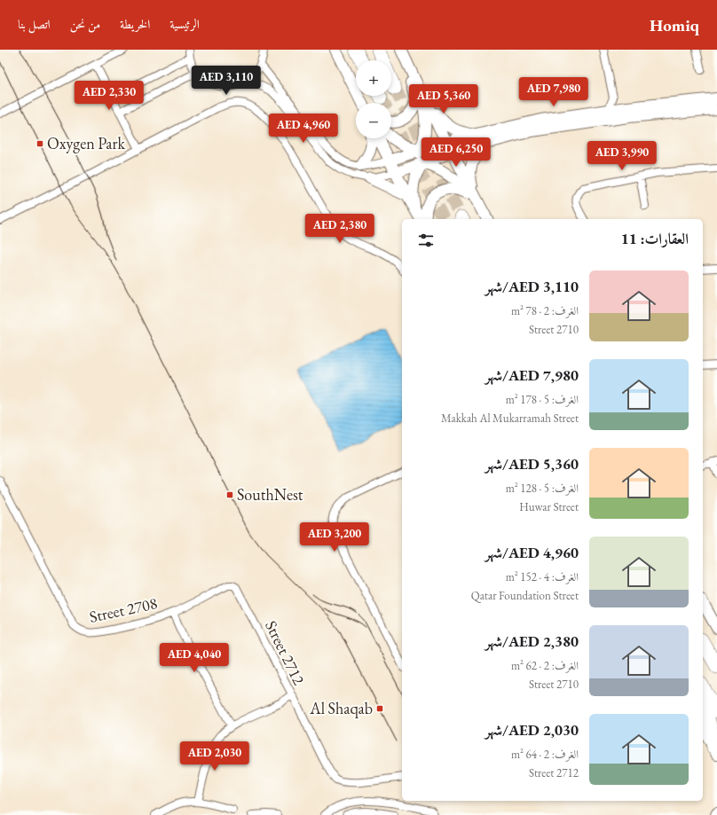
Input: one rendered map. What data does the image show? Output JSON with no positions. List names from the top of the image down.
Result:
{
  "streets": {
    "street": ["Street 2708", "Street 2712"]
  },
  "crossings": [
    ["Street 2708", "Street 2712"]
  ],
  "places": {
    "transit": ["Oxygen Park", "SouthNest", "Al Shaqab"]
  },
  "page": {
    "header": "Homiq",
    "nav": [
      "الرئيسية",
      "الخريطة",
      "من نحن",
      "اتصل بنا"
    ],
    "map_buttons": ["+", "−"],
    "price": [
      "AED 3,110",
      "AED 7,980",
      "AED 2,330",
      "AED 5,360",
      "AED 4,960",
      "AED 6,250",
      "AED 3,990",
      "AED 2,380",
      "AED 3,200",
      "AED 4,040",
      "AED 2,030"
    ],
    "heading": "العقارات: 11",
    "list": [
      {
        "name": "AED 3,110/شهر",
        "note": "الغرف: 2 · 78 m² · Street 2710"
      },
      {
        "name": "AED 7,980/شهر",
        "note": "الغرف: 5 · 178 m² · Makkah Al Mukarramah Street"
      },
      {
        "name": "AED 5,360/شهر",
        "note": "الغرف: 5 · 128 m² · Huwar Street"
      },
      {
        "name": "AED 4,960/شهر",
        "note": "الغرف: 4 · 152 m² · Qatar Foundation Street"
      },
      {
        "name": "AED 2,380/شهر",
        "note": "الغرف: 2 · 62 m² · Street 2710"
      },
      {
        "name": "AED 2,030/شهر",
        "note": "الغرف: 2 · 64 m² · Street 2712"
      }
    ]
  }
}
